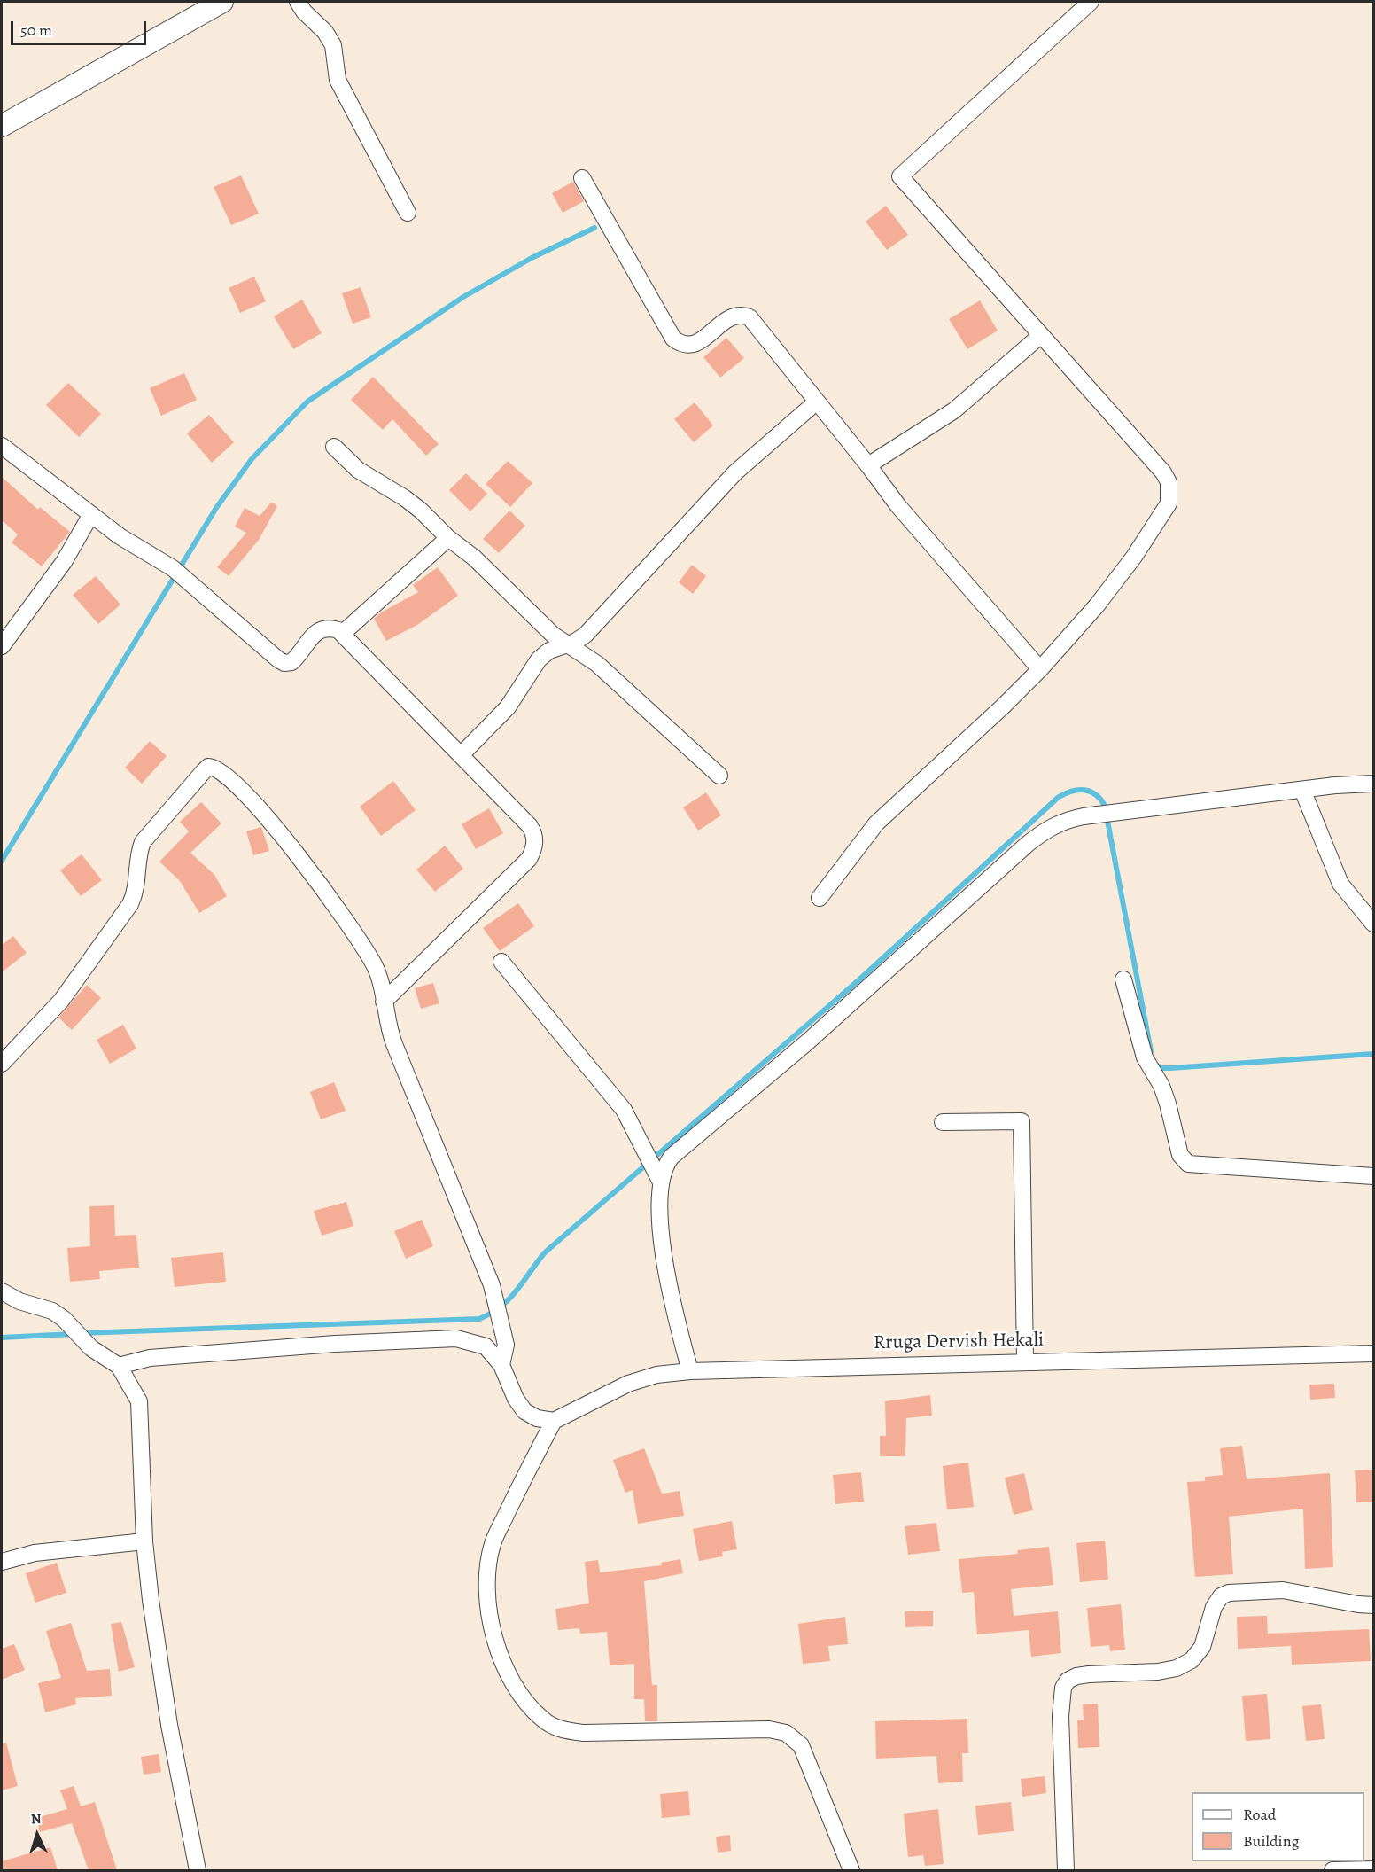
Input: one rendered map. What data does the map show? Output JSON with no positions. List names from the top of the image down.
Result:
{
  "streets": {
    "street": ["Rruga Dervish Hekali"]
  },
  "legend": ["Road", "Building"],
  "scale_bar": "50 m",
  "north": "top"
}
